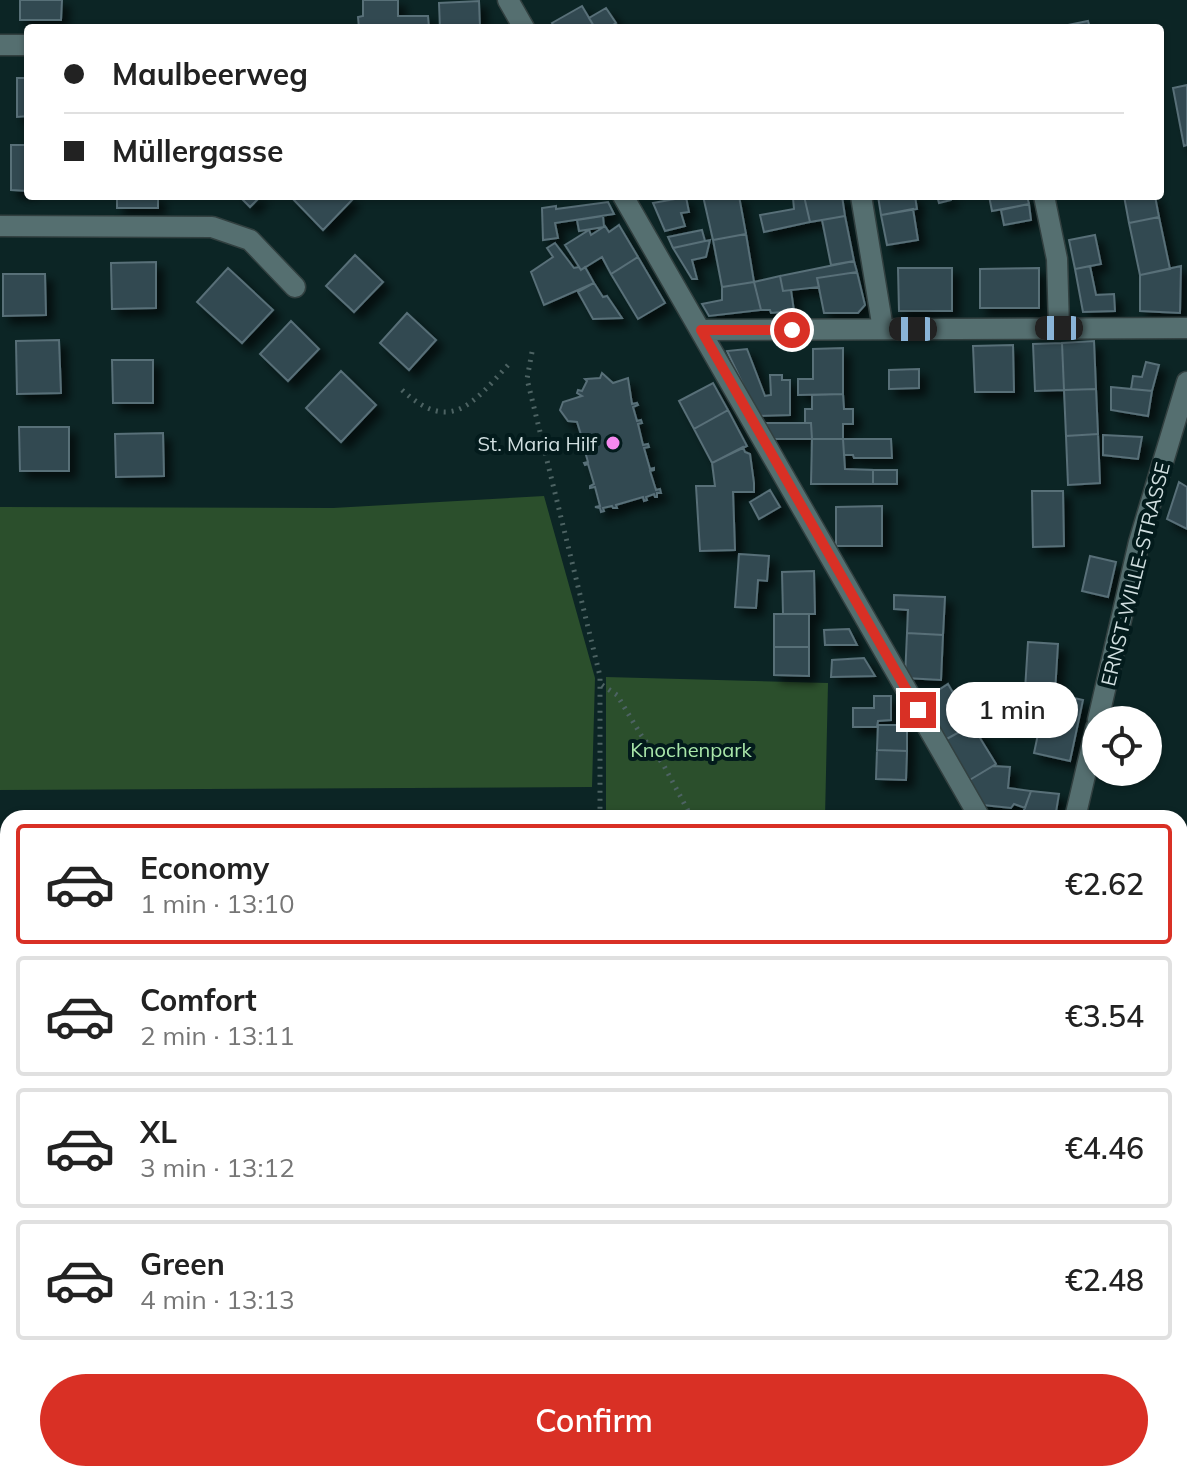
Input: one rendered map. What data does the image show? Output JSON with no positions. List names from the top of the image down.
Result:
{
  "streets": {
    "street": ["ERNST-WILLE-STRASSE"]
  },
  "parks": ["Knochenpark"],
  "places": ["St. Maria Hilf"],
  "page": {
    "banner": ["Maulbeerweg", "Müllergasse"],
    "bubble": "1 min",
    "list": [
      {
        "name": "Economy",
        "note": "1 min · 13:10",
        "value": "€2.62"
      },
      {
        "name": "Comfort",
        "note": "2 min · 13:11",
        "value": "€3.54"
      },
      {
        "name": "XL",
        "note": "3 min · 13:12",
        "value": "€4.46"
      },
      {
        "name": "Green",
        "note": "4 min · 13:13",
        "value": "€2.48"
      }
    ],
    "buttons": "Confirm"
  }
}
